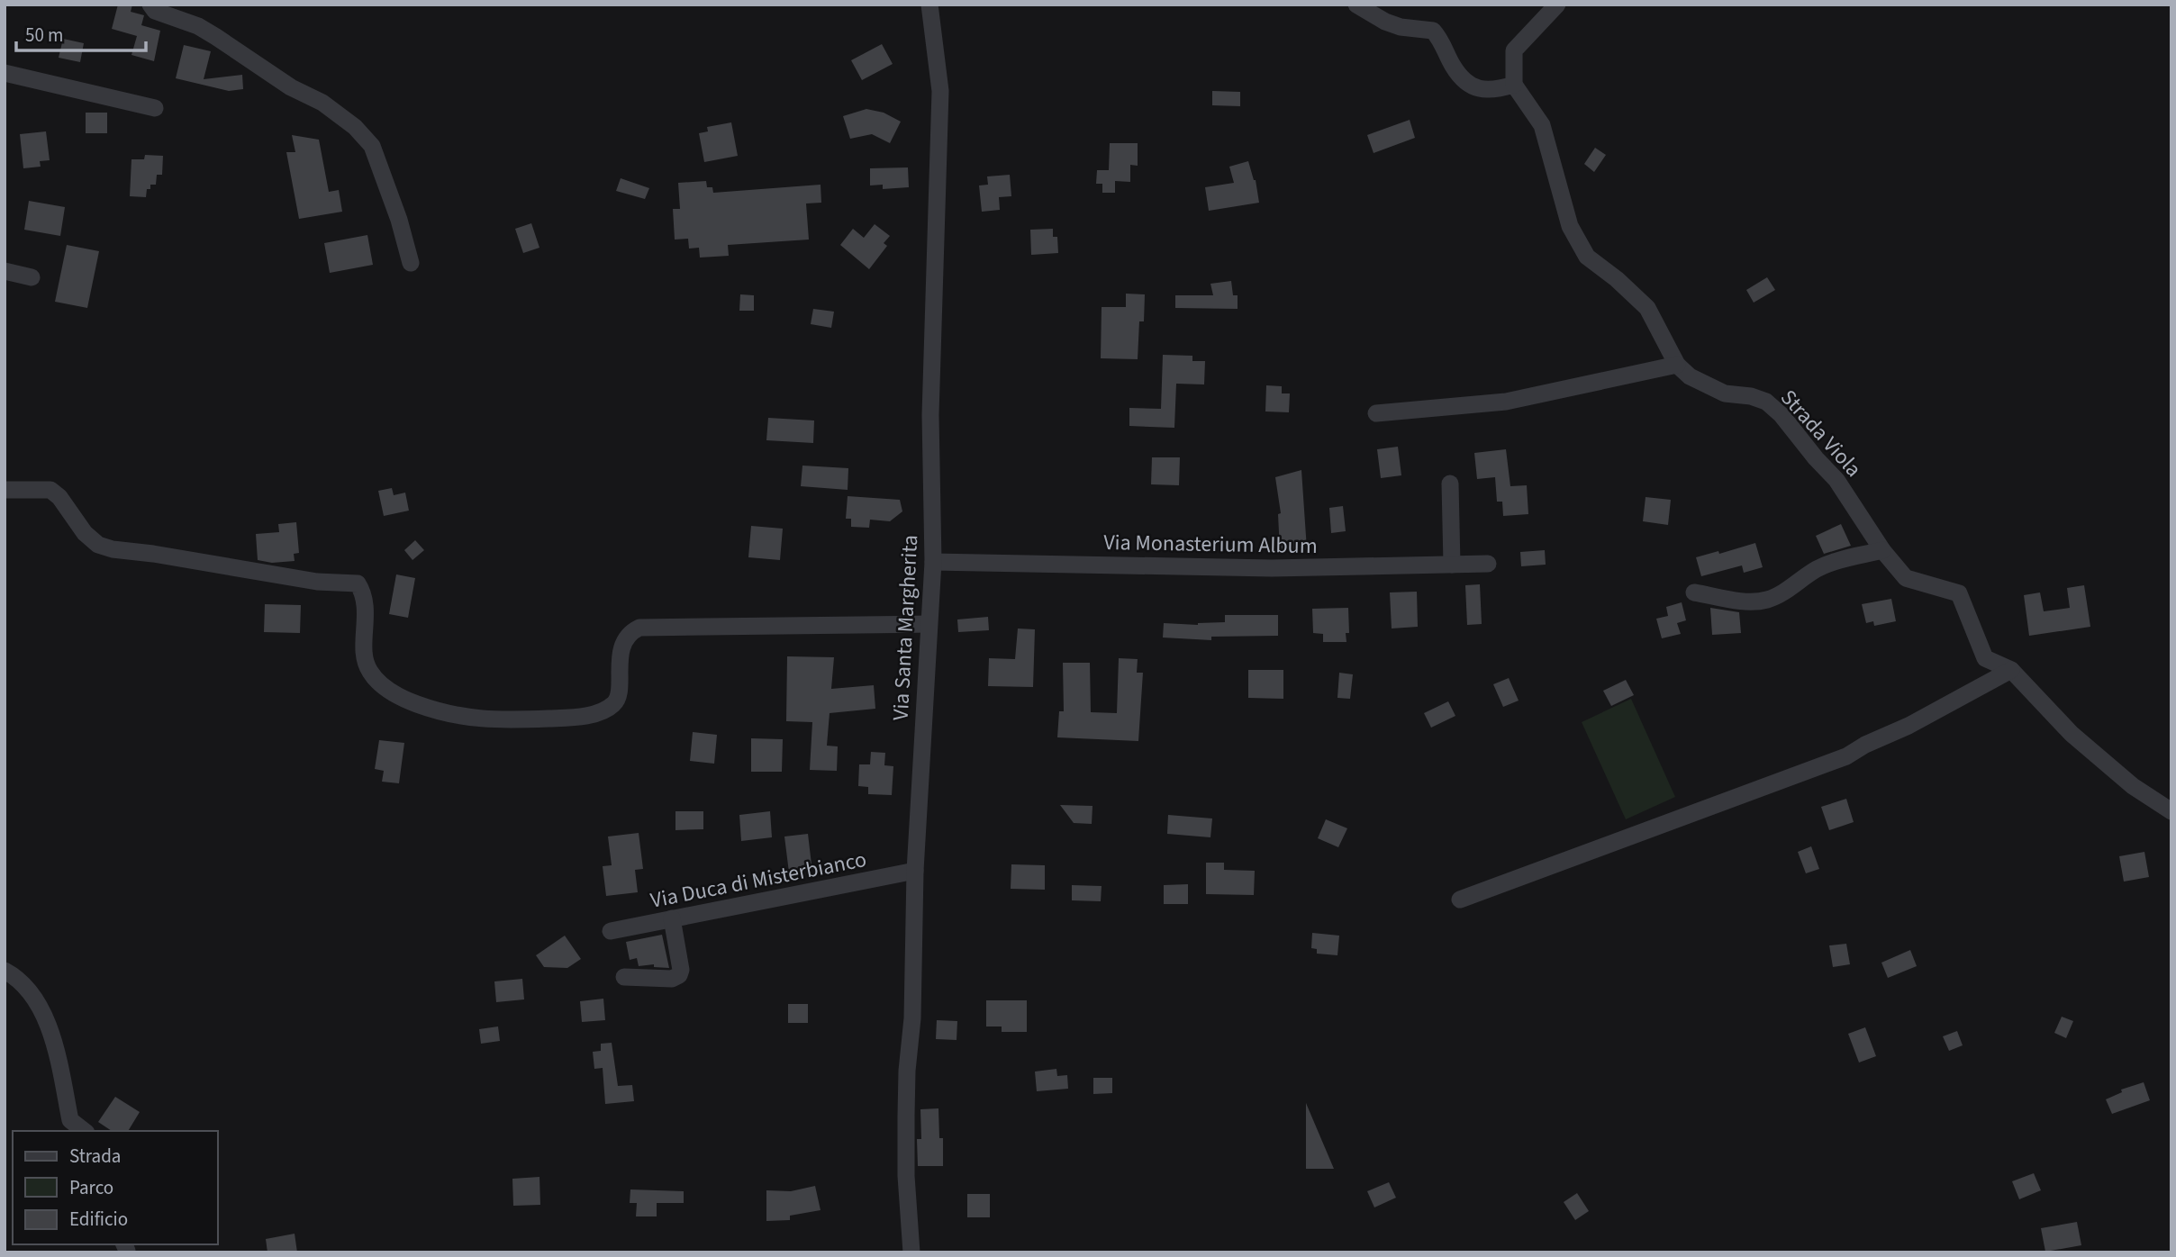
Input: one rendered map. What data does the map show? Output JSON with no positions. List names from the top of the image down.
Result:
{
  "streets": {
    "street": [
      "Strada Viola",
      "Via Monasterium Album",
      "Via Santa Margherita",
      "Via Duca di Misterbianco"
    ]
  },
  "crossings": [
    ["Via Monasterium Album", "Via Santa Margherita"],
    ["Via Santa Margherita", "Via Duca di Misterbianco"]
  ],
  "legend": ["Strada", "Parco", "Edificio"],
  "scale_bar": "50 m"
}
